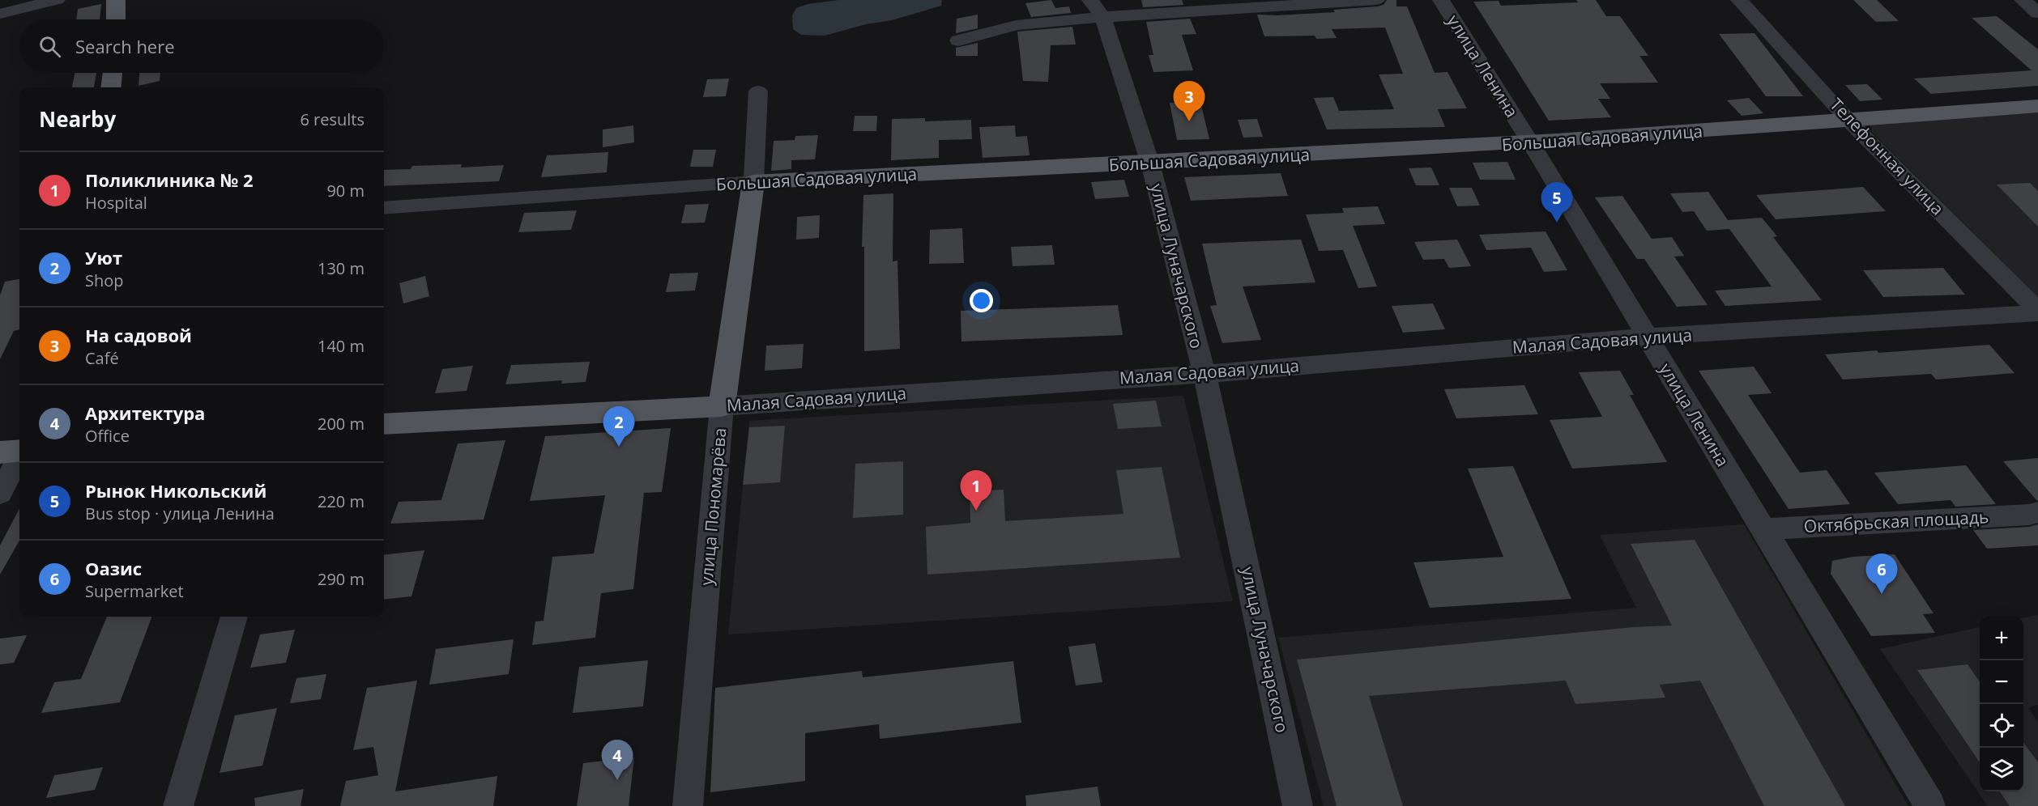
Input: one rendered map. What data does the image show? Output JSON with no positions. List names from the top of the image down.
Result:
{
  "streets": {
    "main road": ["Большая Садовая улица", "Малая Садовая улица", "улица Пономарёва"],
    "street": [
      "улица Ленина",
      "Телефонная улица",
      "улица Луначарского",
      "Октябрьская площадь"
    ]
  },
  "crossings": [
    ["улица Ленина", "Большая Садовая улица"],
    ["улица Ленина", "Малая Садовая улица"],
    ["улица Ленина", "Октябрьская площадь"],
    ["Большая Садовая улица", "Телефонная улица"],
    ["Большая Садовая улица", "улица Луначарского"],
    ["Большая Садовая улица", "улица Пономарёва"],
    ["Телефонная улица", "Малая Садовая улица"],
    ["улица Луначарского", "Малая Садовая улица"],
    ["Малая Садовая улица", "улица Пономарёва"]
  ],
  "page": {
    "search": "Search here",
    "pins": [
      "3",
      "5",
      "2",
      "1",
      "6",
      "4"
    ],
    "heading": ["Nearby", "6 results"],
    "list": [
      {
        "mark": "1",
        "name": "Поликлиника № 2",
        "note": "Hospital",
        "value": "90 m"
      },
      {
        "mark": "2",
        "name": "Уют",
        "note": "Shop",
        "value": "130 m"
      },
      {
        "mark": "3",
        "name": "На садовой",
        "note": "Café",
        "value": "140 m"
      },
      {
        "mark": "4",
        "name": "Архитектура",
        "note": "Office",
        "value": "200 m"
      },
      {
        "mark": "5",
        "name": "Рынок Никольский",
        "note": "Bus stop · улица Ленина",
        "value": "220 m"
      },
      {
        "mark": "6",
        "name": "Оазис",
        "note": "Supermarket",
        "value": "290 m"
      }
    ],
    "map_buttons": ["+", "−"]
  }
}
